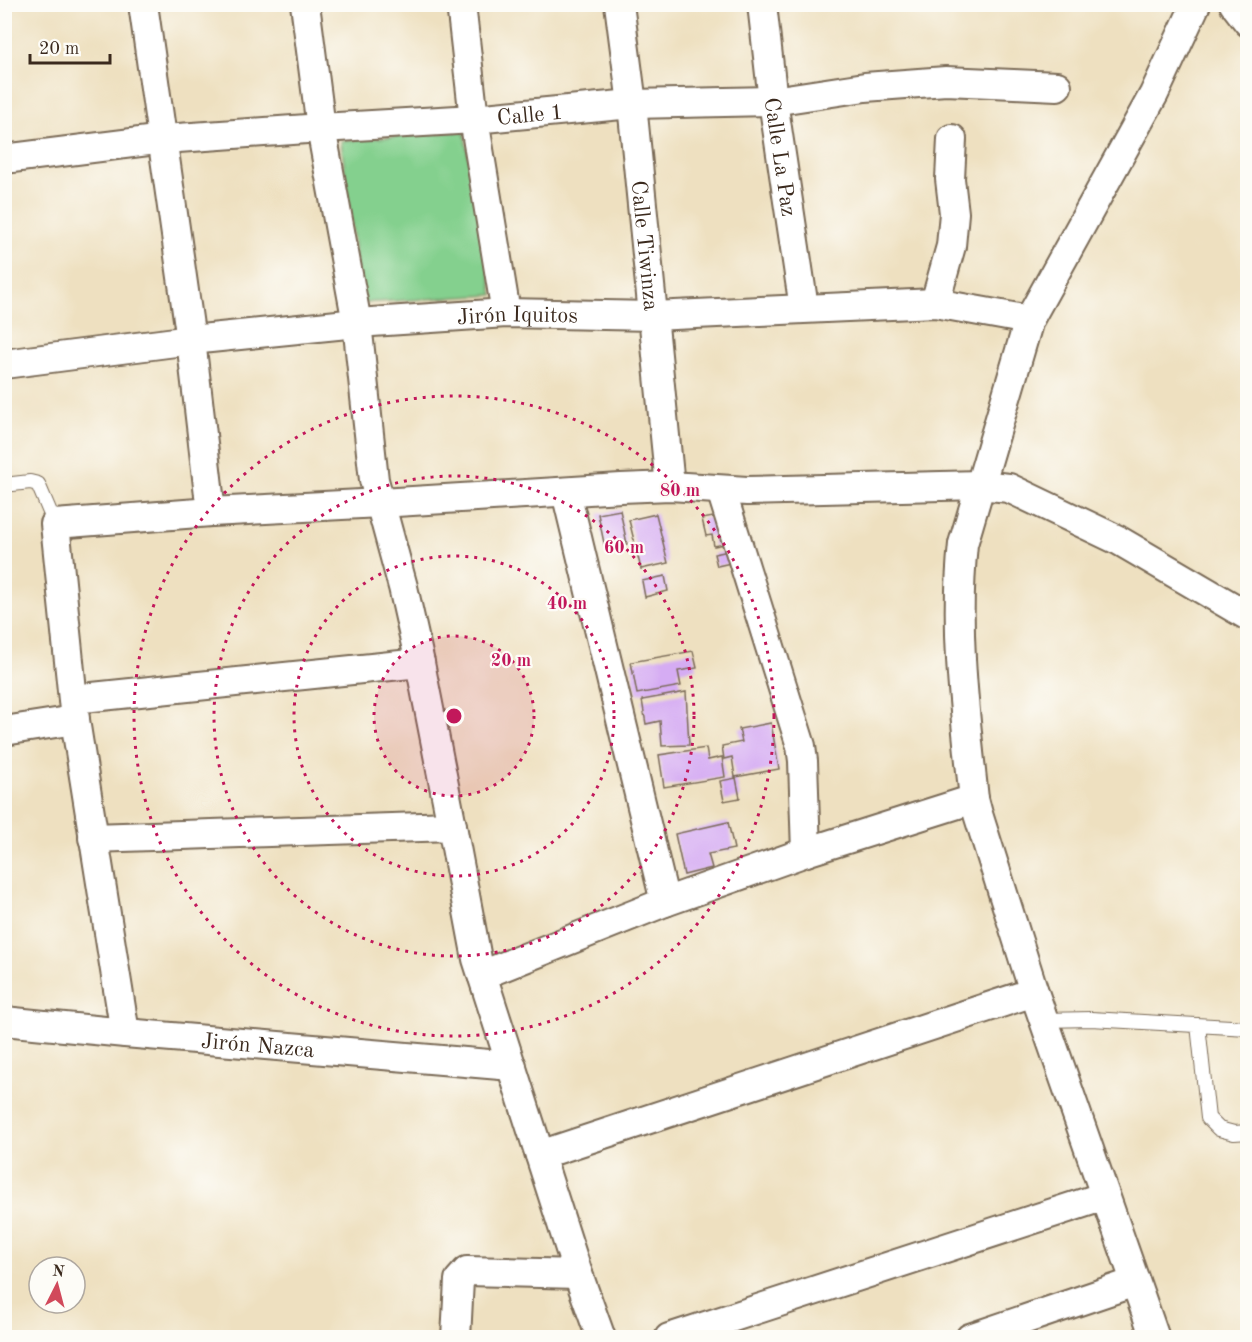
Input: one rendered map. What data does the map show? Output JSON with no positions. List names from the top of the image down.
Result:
{
  "streets": {
    "street": [
      "Calle 1",
      "Calle La Paz",
      "Calle Tiwinza",
      "Jirón Iquitos",
      "Jirón Nazca"
    ]
  },
  "crossings": [
    ["Calle 1", "Calle La Paz"],
    ["Calle 1", "Calle Tiwinza"],
    ["Calle La Paz", "Jirón Iquitos"],
    ["Calle Tiwinza", "Jirón Iquitos"]
  ],
  "scale_bar": "20 m",
  "north": "top",
  "rings": [
    "80 m",
    "60 m",
    "40 m",
    "20 m"
  ]
}
